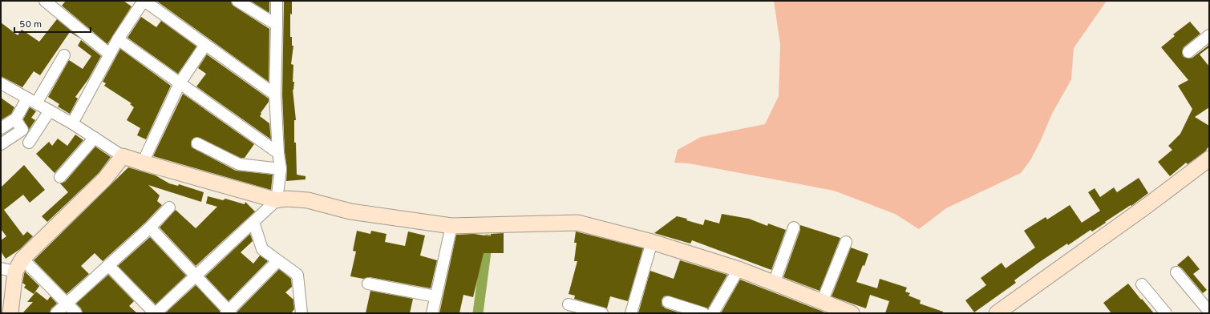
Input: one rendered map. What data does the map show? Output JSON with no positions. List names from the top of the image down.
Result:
{
  "scale_bar": "50 m"
}
